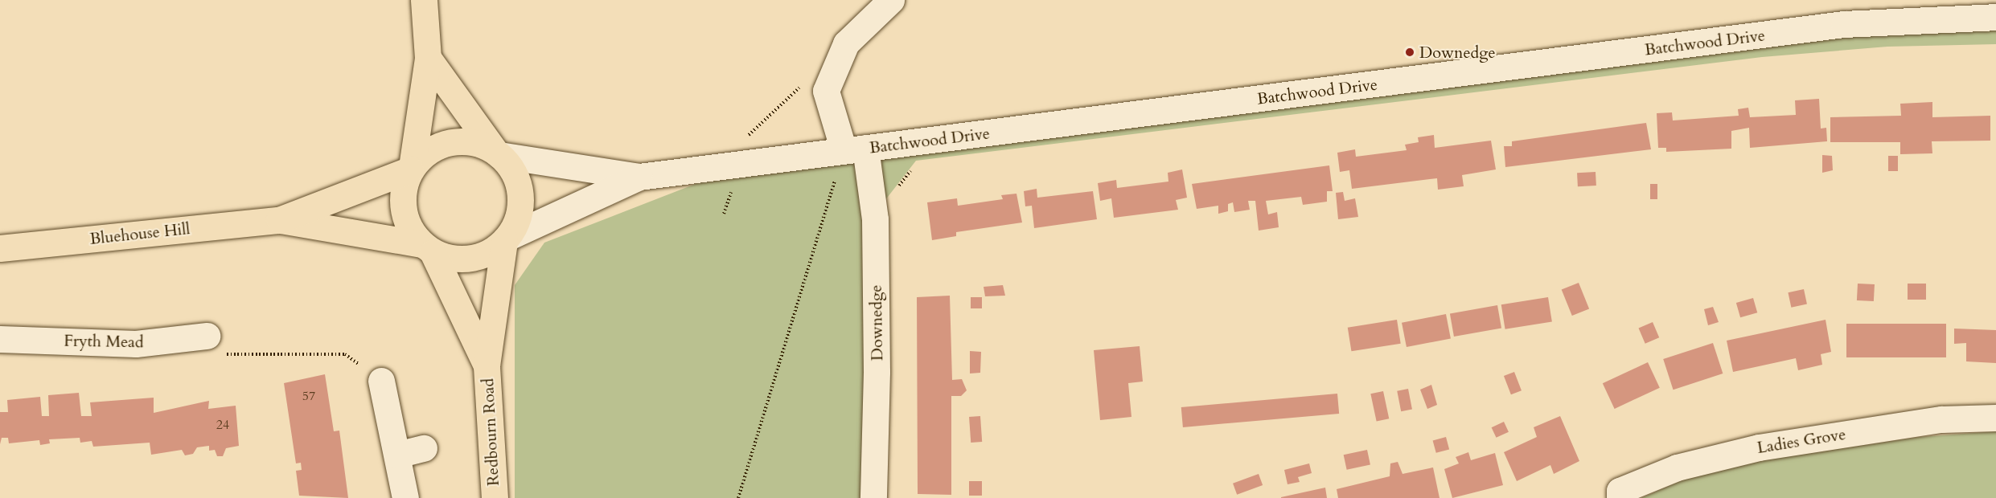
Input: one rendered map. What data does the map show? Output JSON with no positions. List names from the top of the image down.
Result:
{
  "streets": {
    "main road": ["Bluehouse Hill", "Redbourn Road"],
    "street": [
      "Batchwood Drive",
      "Downedge",
      "Fryth Mead",
      "Ladies Grove"
    ]
  },
  "crossings": [
    ["Batchwood Drive", "Bluehouse Hill"],
    ["Batchwood Drive", "Downedge"],
    ["Batchwood Drive", "Redbourn Road"],
    ["Bluehouse Hill", "Redbourn Road"]
  ],
  "places": ["Downedge"],
  "house_numbers": ["57", "24"]
}
